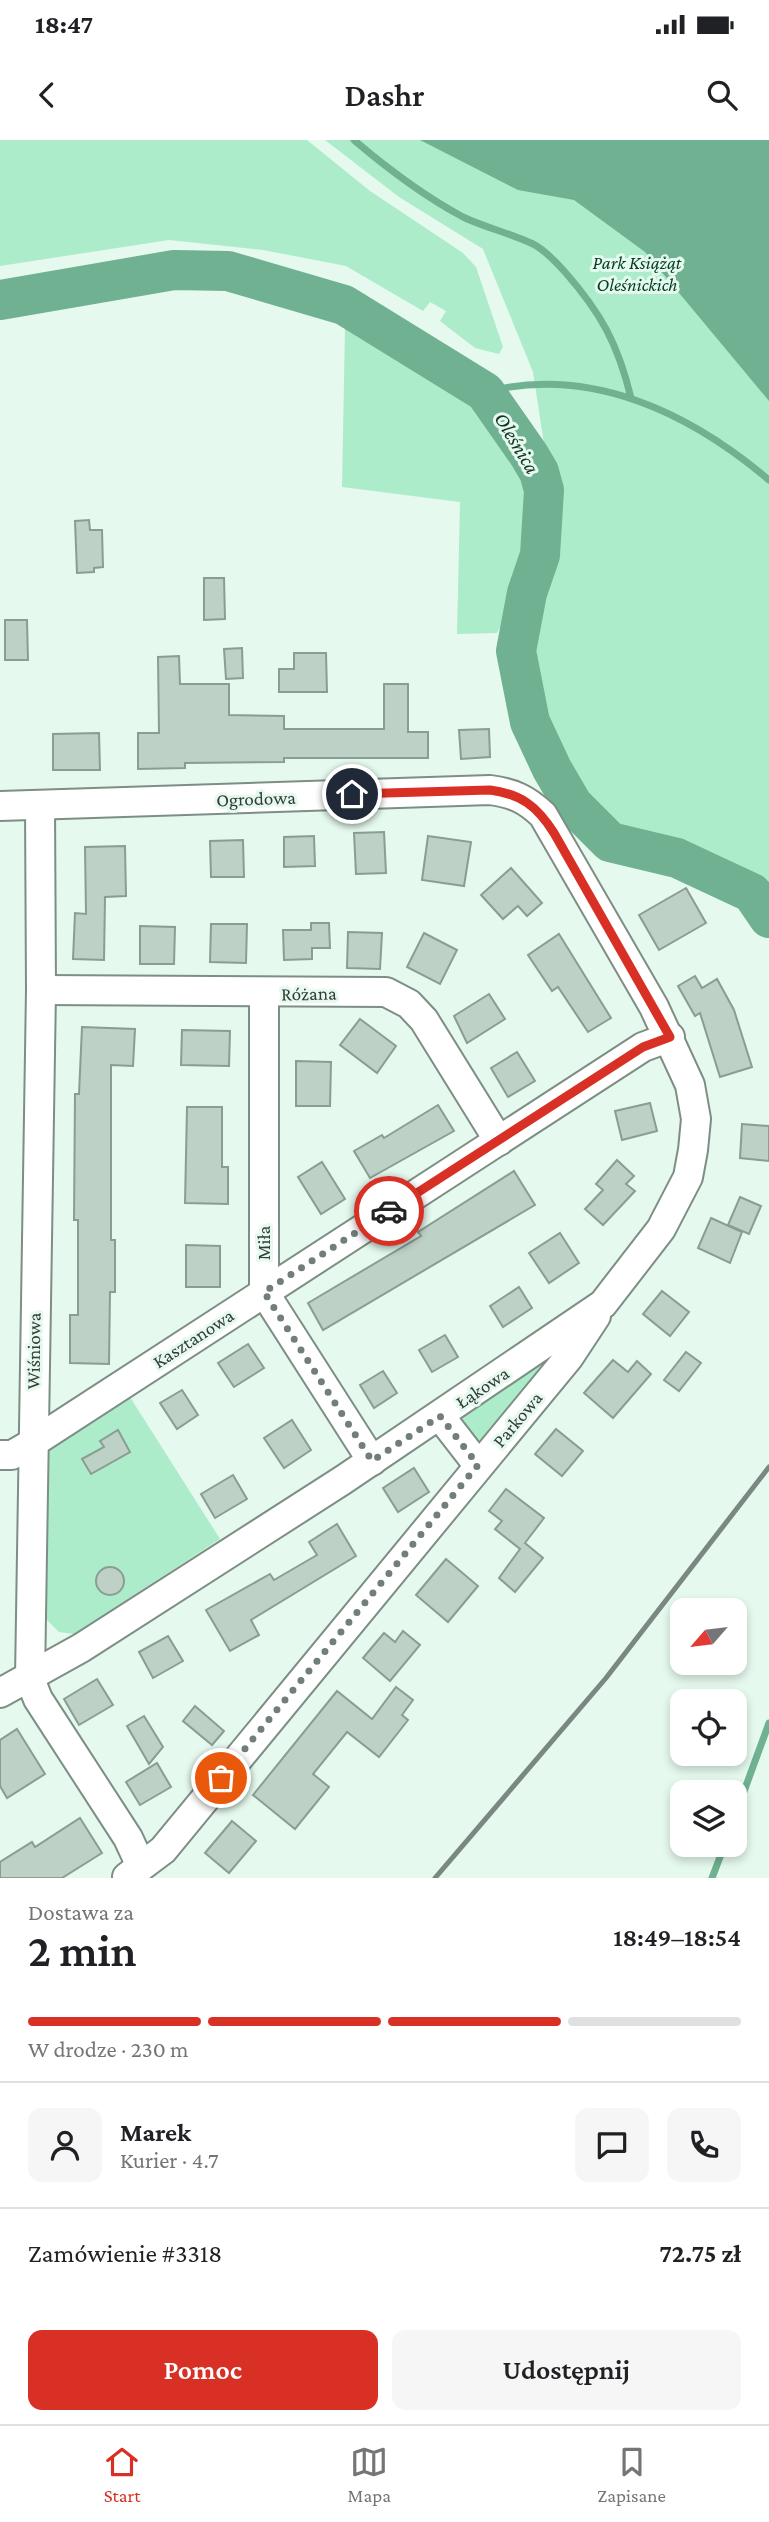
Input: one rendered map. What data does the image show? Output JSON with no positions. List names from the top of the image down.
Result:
{
  "streets": {
    "street": [
      "Ogrodowa",
      "Różana",
      "Miła",
      "Kasztanowa",
      "Wiśniowa",
      "Łąkowa",
      "Parkowa"
    ]
  },
  "crossings": [
    ["Ogrodowa", "Kasztanowa"],
    ["Ogrodowa", "Wiśniowa"],
    ["Ogrodowa", "Łąkowa"],
    ["Różana", "Miła"],
    ["Różana", "Kasztanowa"],
    ["Różana", "Wiśniowa"],
    ["Miła", "Kasztanowa"],
    ["Kasztanowa", "Wiśniowa"],
    ["Kasztanowa", "Łąkowa"],
    ["Wiśniowa", "Łąkowa"],
    ["Wiśniowa", "Parkowa"],
    ["Łąkowa", "Parkowa"]
  ],
  "water": ["Oleśnica"],
  "parks": ["Park Książąt Oleśnickich"],
  "north": "bottom left",
  "page": {
    "status": "18:47",
    "header": "Dashr",
    "heading": ["2 min", "Dostawa za", "18:49–18:54"],
    "panel": [
      "Marek",
      "Kurier · 4.7",
      "Zamówienie #3318",
      "72.75 zł"
    ],
    "bar": "W drodze · 230 m",
    "buttons": ["Pomoc", "Udostępnij"],
    "tabs": ["Start", "Mapa", "Zapisane"]
  }
}
